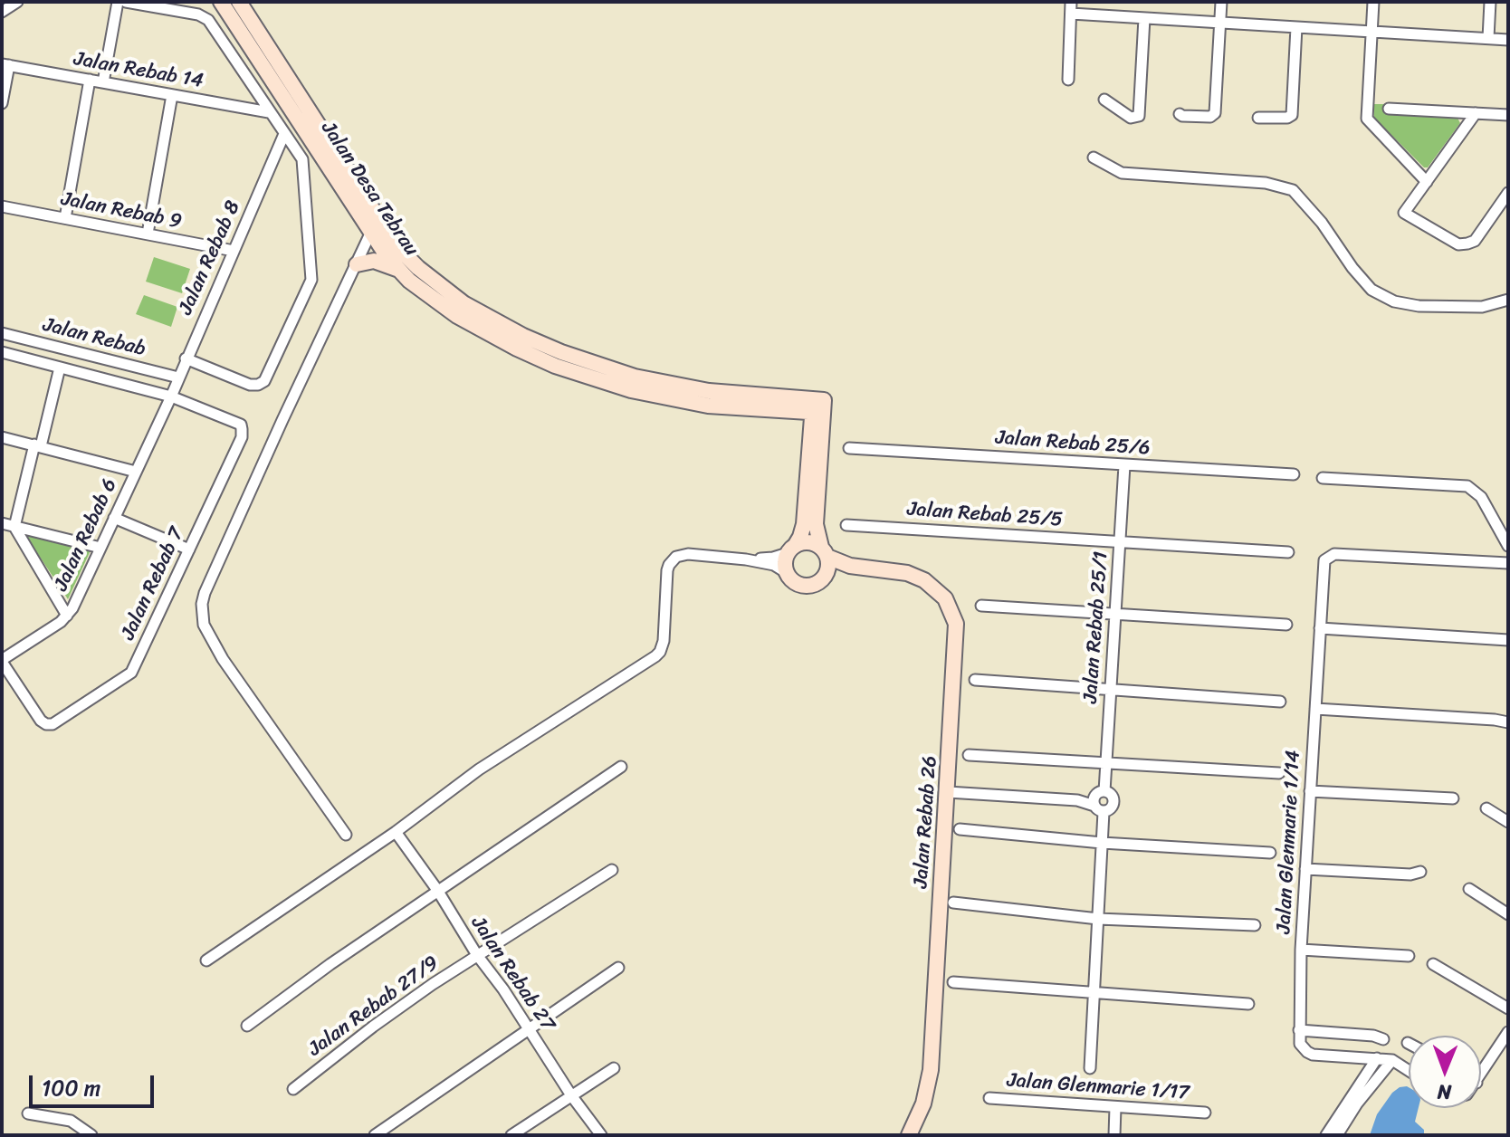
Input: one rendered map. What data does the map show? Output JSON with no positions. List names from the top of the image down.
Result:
{
  "streets": {
    "street": [
      "Jalan Rebab 14",
      "Jalan Desa Tebrau",
      "Jalan Rebab 9",
      "Jalan Rebab 8",
      "Jalan Rebab",
      "Jalan Rebab 25/6",
      "Jalan Rebab 25/5",
      "Jalan Rebab 6",
      "Jalan Rebab 7",
      "Jalan Rebab 25/1",
      "Jalan Rebab 26",
      "Jalan Glenmarie 1/14",
      "Jalan Rebab 27",
      "Jalan Rebab 27/9",
      "Jalan Glenmarie 1/17"
    ]
  },
  "crossings": [
    ["Jalan Rebab 9", "Jalan Rebab 8"],
    ["Jalan Rebab 8", "Jalan Rebab"],
    ["Jalan Rebab 8", "Jalan Rebab 6"],
    ["Jalan Rebab 8", "Jalan Rebab 7"],
    ["Jalan Rebab 25/6", "Jalan Rebab 25/1"],
    ["Jalan Rebab 25/5", "Jalan Rebab 25/1"],
    ["Jalan Rebab 6", "Jalan Rebab 7"],
    ["Jalan Rebab 27", "Jalan Rebab 27/9"]
  ],
  "scale_bar": "100 m",
  "north": "bottom"
}
